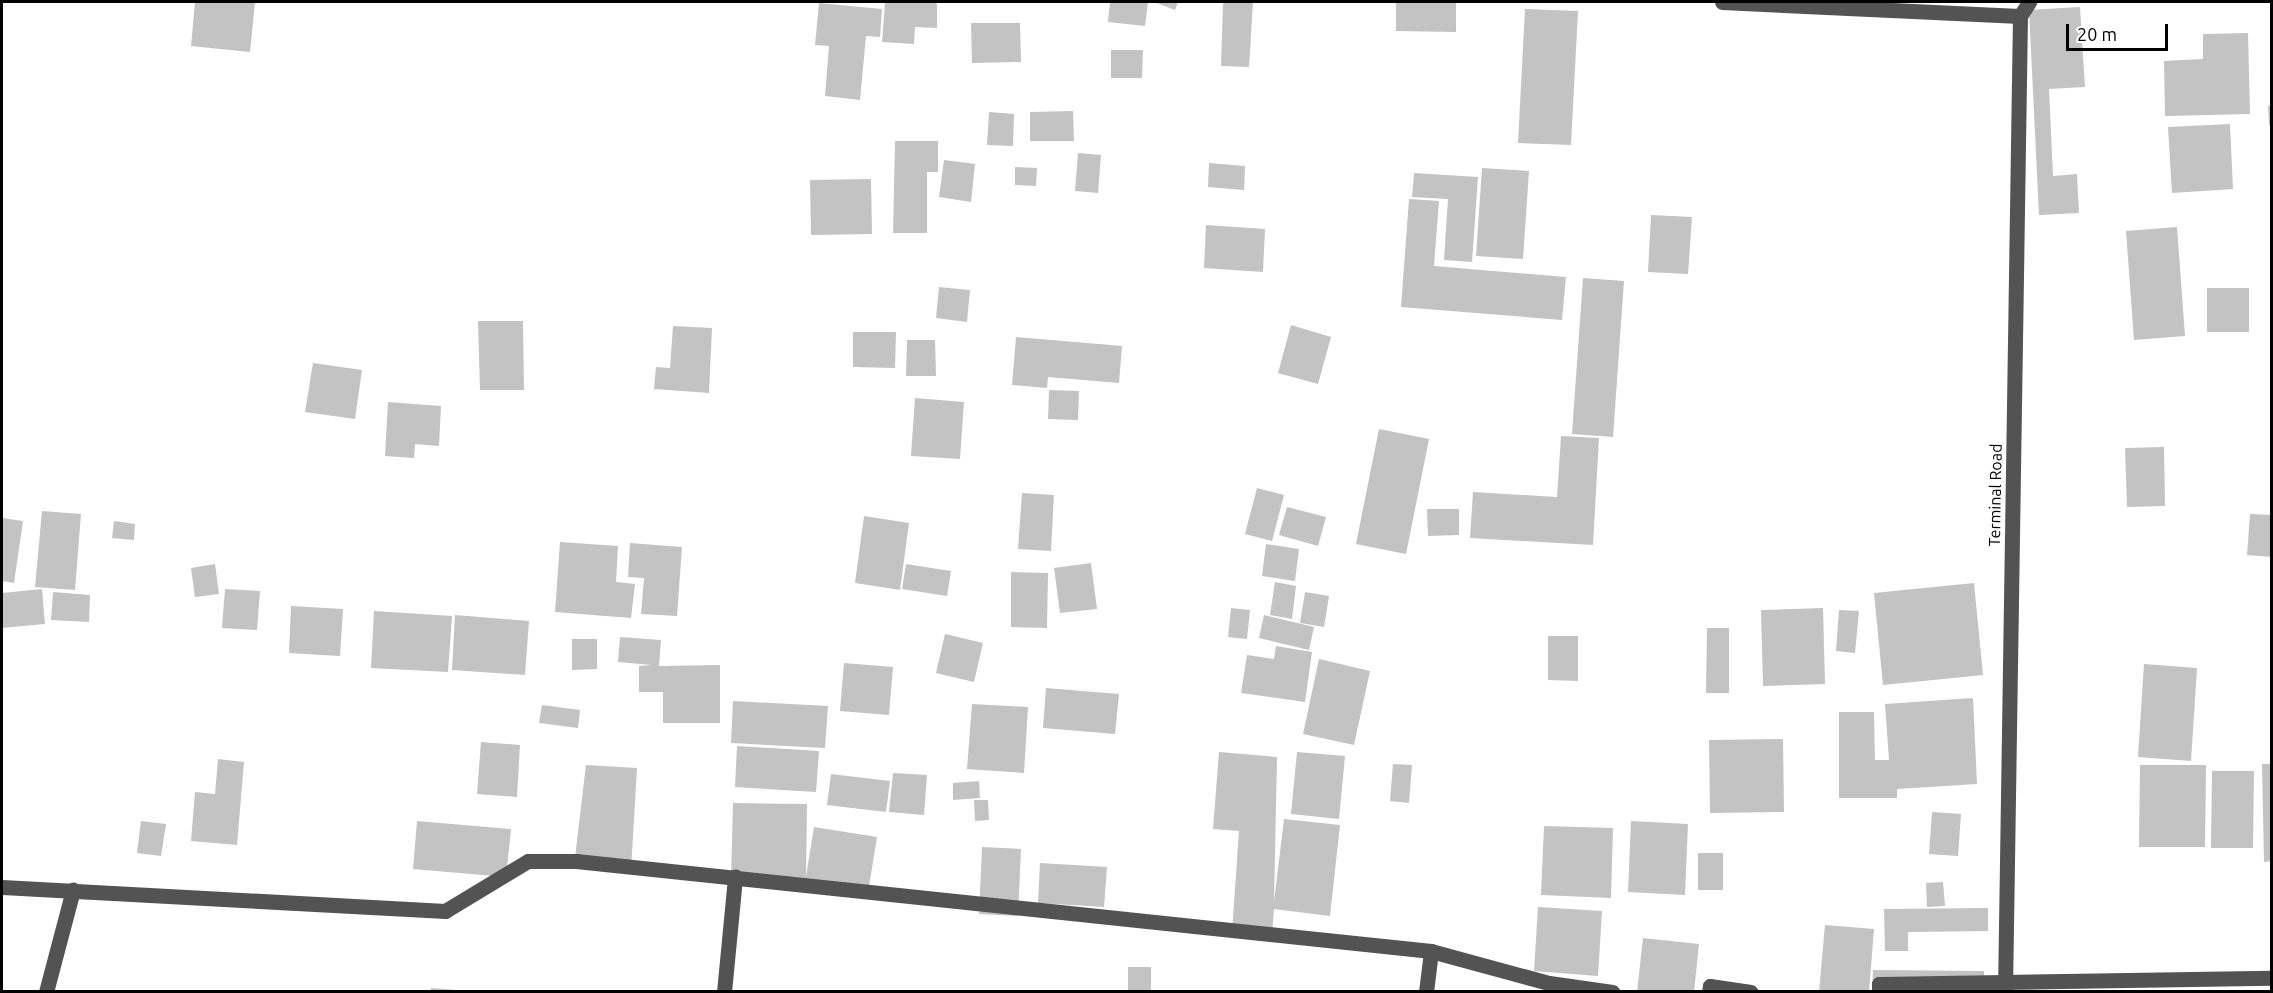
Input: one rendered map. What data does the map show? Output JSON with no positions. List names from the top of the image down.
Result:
{
  "streets": {
    "street": ["Terminal Road"]
  },
  "scale_bar": "20 m"
}
